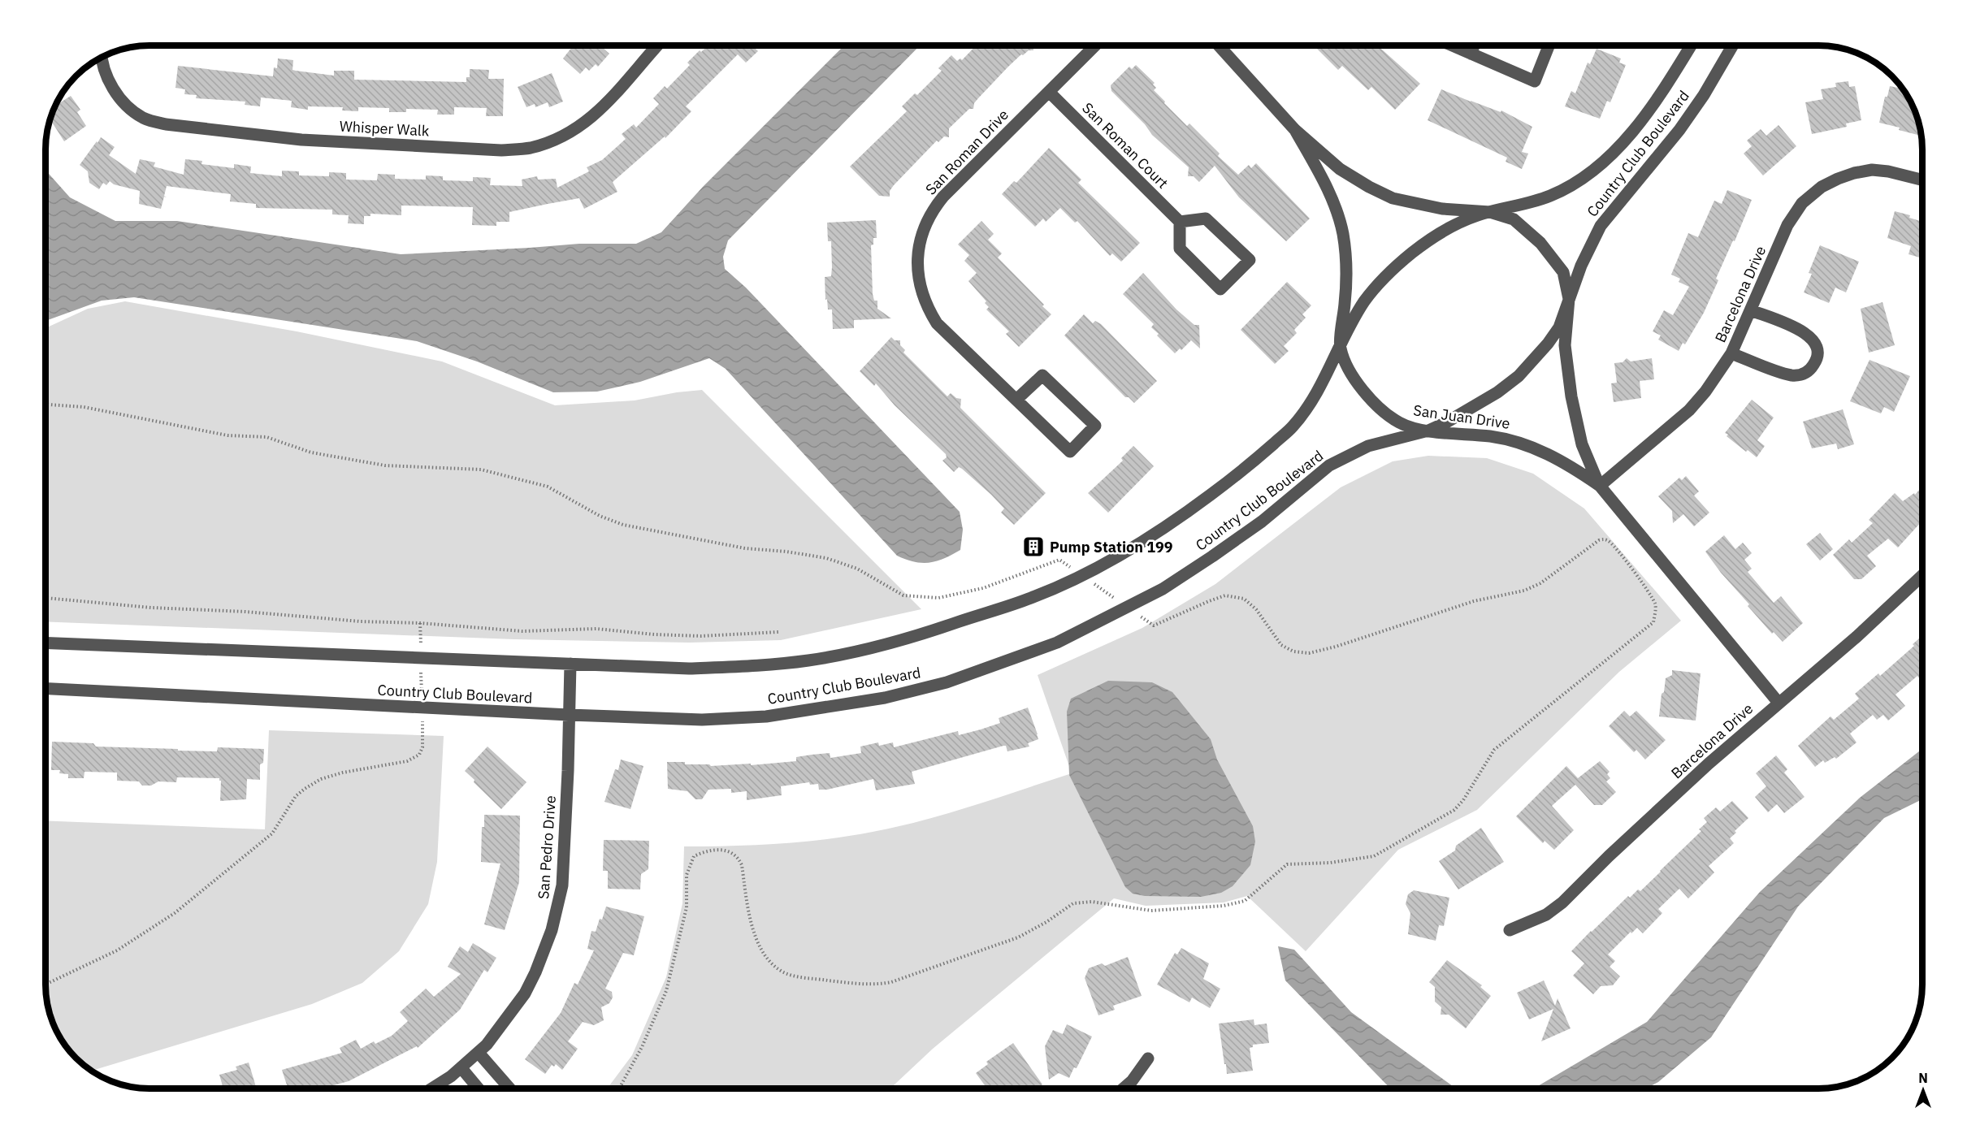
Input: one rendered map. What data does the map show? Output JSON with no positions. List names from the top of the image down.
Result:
{
  "streets": {
    "street": [
      "Whisper Walk",
      "San Roman Court",
      "San Roman Drive",
      "Country Club Boulevard",
      "Barcelona Drive",
      "San Juan Drive",
      "San Pedro Drive"
    ]
  },
  "crossings": [
    ["San Roman Court", "San Roman Drive"],
    ["Country Club Boulevard", "San Juan Drive"],
    ["Country Club Boulevard", "San Pedro Drive"],
    ["Barcelona Drive", "San Juan Drive"]
  ],
  "places": {
    "building": ["Pump Station 199"]
  },
  "north": "top"
}
